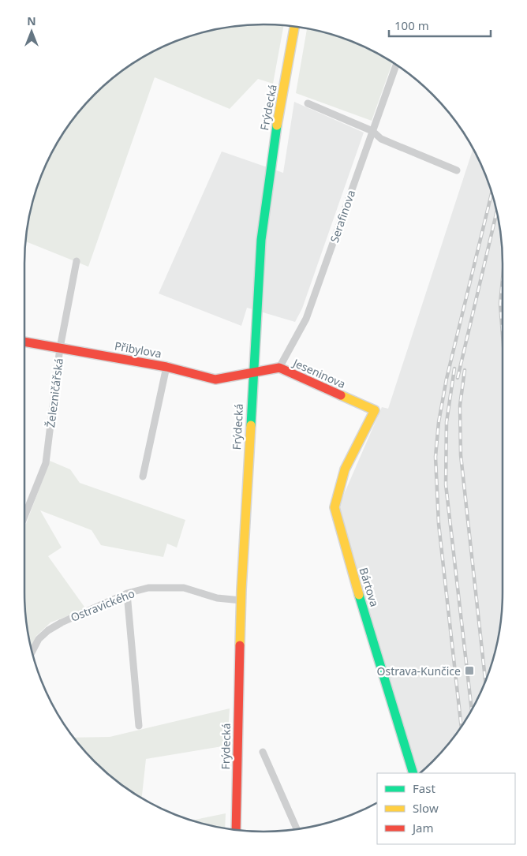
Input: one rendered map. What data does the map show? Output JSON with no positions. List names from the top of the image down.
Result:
{
  "streets": {
    "main road": [
      "Frýdecká",
      "Přibylova",
      "Jeseninova",
      "Bártova"
    ],
    "street": ["Serafinova", "Železničářská", "Ostravického"]
  },
  "crossings": [
    ["Frýdecká", "Přibylova"],
    ["Frýdecká", "Jeseninova"],
    ["Frýdecká", "Ostravického"],
    ["Serafinova", "Jeseninova"],
    ["Přibylova", "Jeseninova"],
    ["Přibylova", "Železničářská"],
    ["Jeseninova", "Bártova"]
  ],
  "places": {
    "transit": ["Ostrava-Kunčice"]
  },
  "legend": ["Fast", "Slow", "Jam"],
  "scale_bar": "100 m",
  "north": "top"
}
